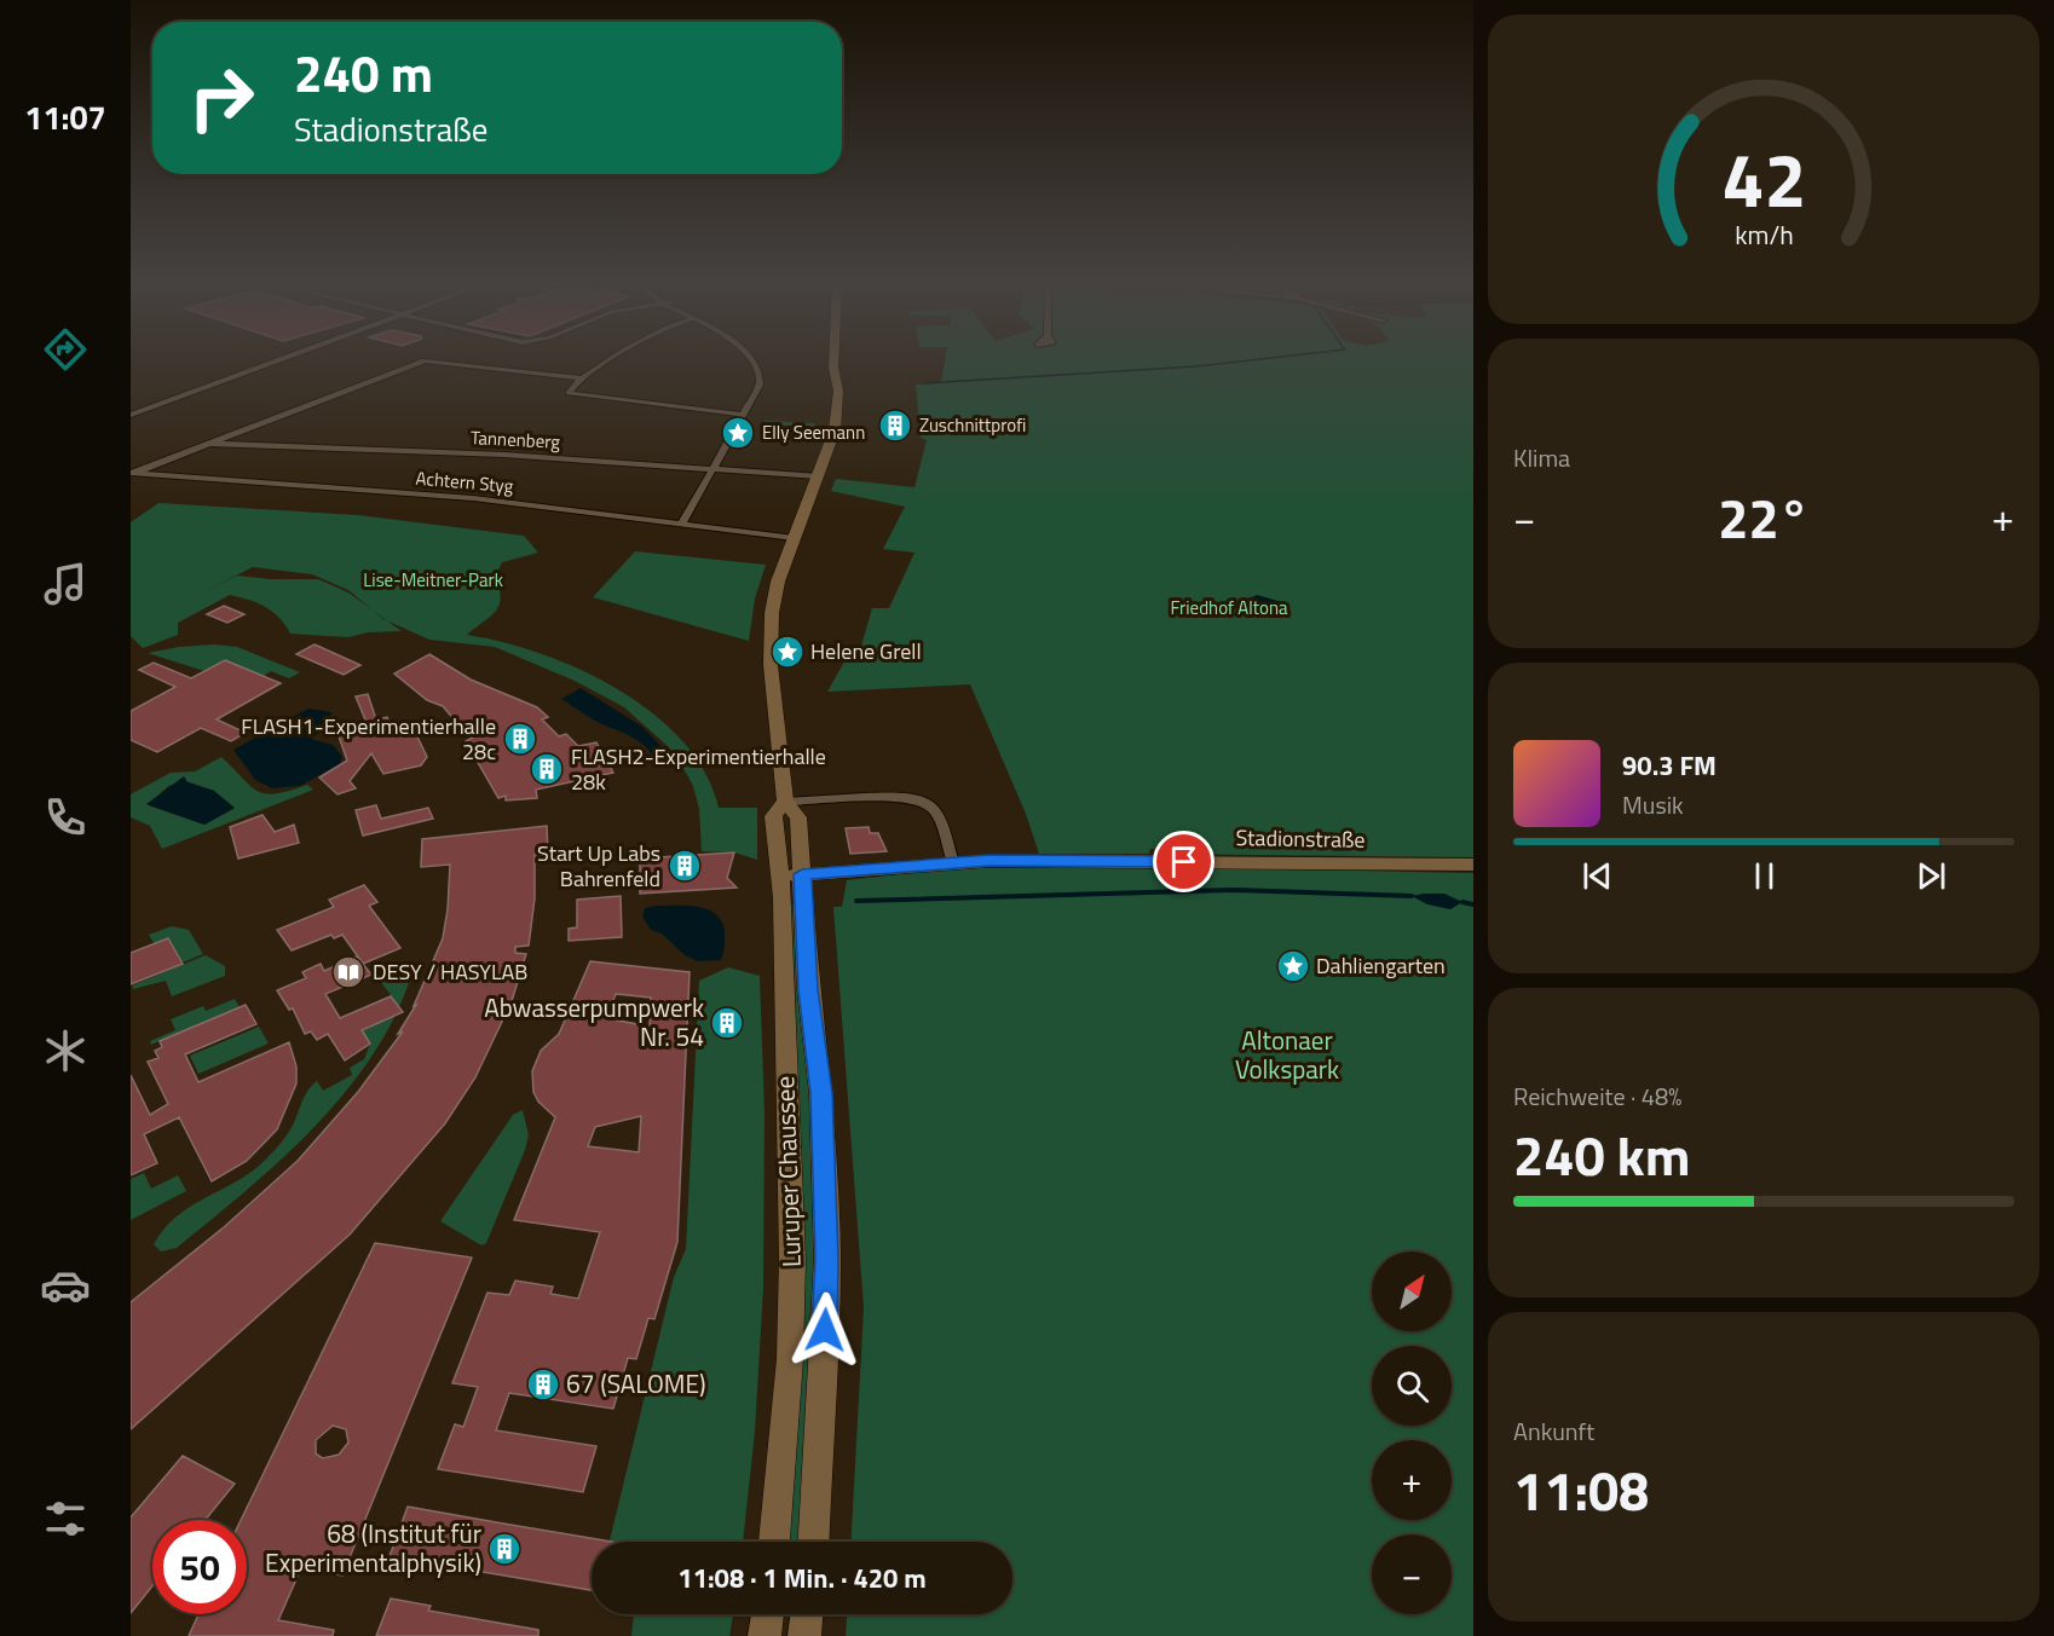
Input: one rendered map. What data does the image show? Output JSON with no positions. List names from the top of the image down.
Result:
{
  "streets": {
    "main road": ["Stadionstraße", "Luruper Chaussee"],
    "street": ["Tannenberg", "Achtern Styg"]
  },
  "crossings": [
    ["Stadionstraße", "Luruper Chaussee"]
  ],
  "parks": ["Lise-Meitner-Park", "Friedhof Altona", "Altonaer Volkspark"],
  "places": {
    "building": [
      "Zuschnittprofi",
      "FLASH1-Experimentierhalle 28c",
      "FLASH2-Experimentierhalle 28k",
      "Start Up Labs Bahrenfeld",
      "Abwasserpumpwerk Nr. 54",
      "67 (SALOME)",
      "68 (Institut für Experimentalphysik)"
    ],
    "place": ["Elly Seemann", "Helene Grell", "Dahliengarten"],
    "library": ["DESY / HASYLAB"]
  },
  "north": "top right",
  "page": {
    "tabs": "11:07",
    "turn": ["240 m", "Stadionstraße"],
    "tile": [
      "Klima",
      ["Reichweite · 48%", "240 km"],
      ["Ankunft", "11:08"]
    ],
    "heat": ["−", "22°", "+"],
    "song": ["90.3 FM", "Musik"],
    "map_buttons": ["+", "−"],
    "limit": "50",
    "trip": "11:08 · 1 Min. · 420 m",
    "gauge": ["42", "km/h"]
  }
}
